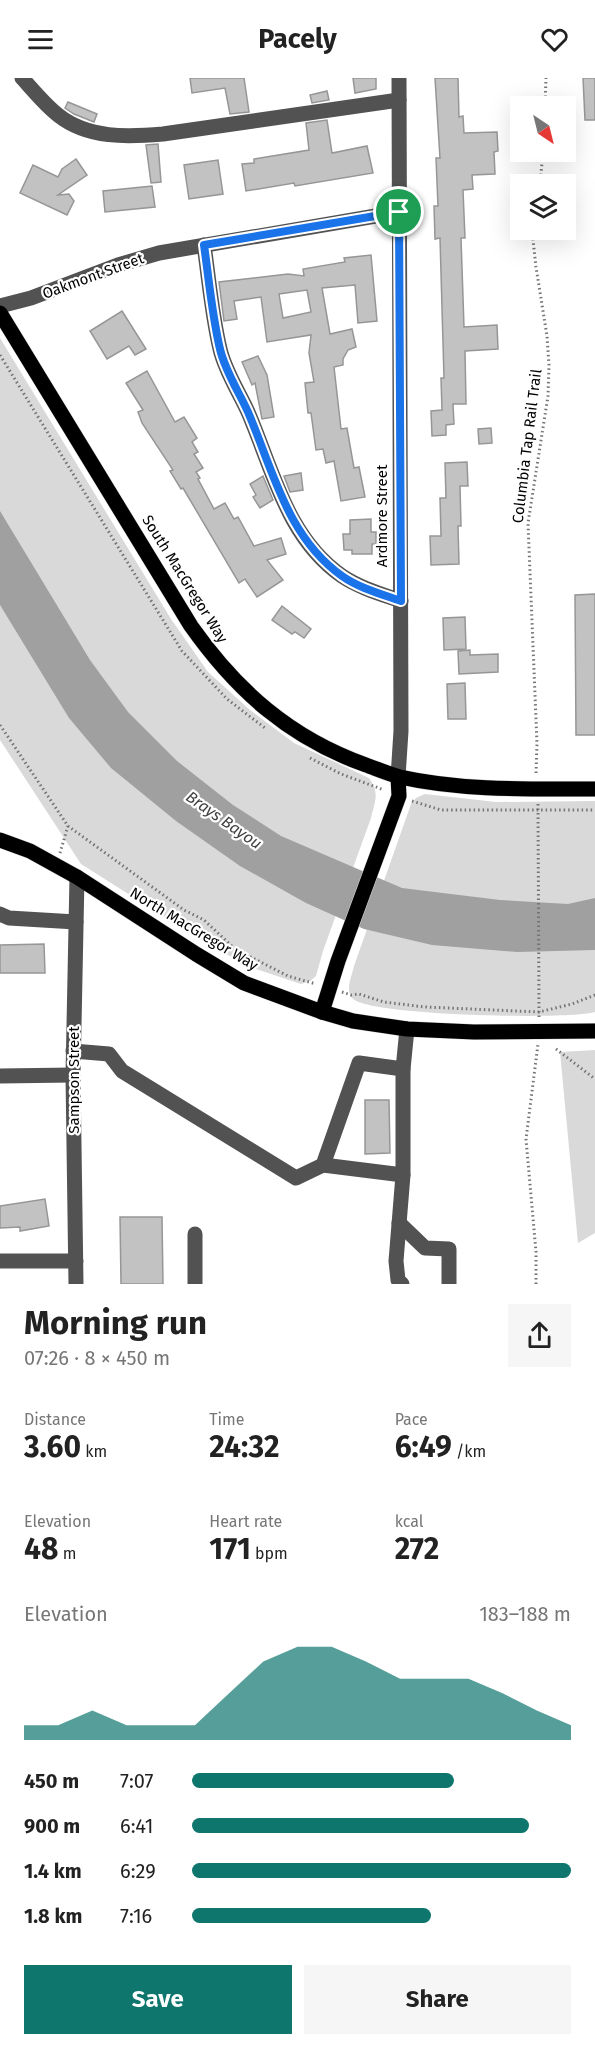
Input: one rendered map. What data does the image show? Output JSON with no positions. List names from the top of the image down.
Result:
{
  "streets": {
    "main road": ["Ardmore Street", "South MacGregor Way", "North MacGregor Way"],
    "street": ["Oakmont Street", "Sampson Street"],
    "path": ["Columbia Tap Rail Trail"]
  },
  "crossings": [
    ["Oakmont Street", "Ardmore Street"],
    ["Ardmore Street", "South MacGregor Way"],
    ["Ardmore Street", "North MacGregor Way"],
    ["North MacGregor Way", "Sampson Street"]
  ],
  "water": ["Brays Bayou"],
  "north": "bottom right",
  "page": {
    "header": "Pacely",
    "heading": ["Morning run", "07:26 · 8 × 450 m"],
    "stats": [
      ["Distance", "3.60 km"],
      ["Time", "24:32"],
      ["Pace", "6:49 /km"],
      ["Elevation", "48 m"],
      ["Heart rate", "171 bpm"],
      ["kcal", "272"]
    ],
    "chart": ["Elevation", "183–188 m"],
    "list": [
      {
        "name": "450 m",
        "note": "7:07"
      },
      {
        "name": "900 m",
        "note": "6:41"
      },
      {
        "name": "1.4 km",
        "note": "6:29"
      },
      {
        "name": "1.8 km",
        "note": "7:16"
      }
    ],
    "buttons": ["Save", "Share"]
  }
}
